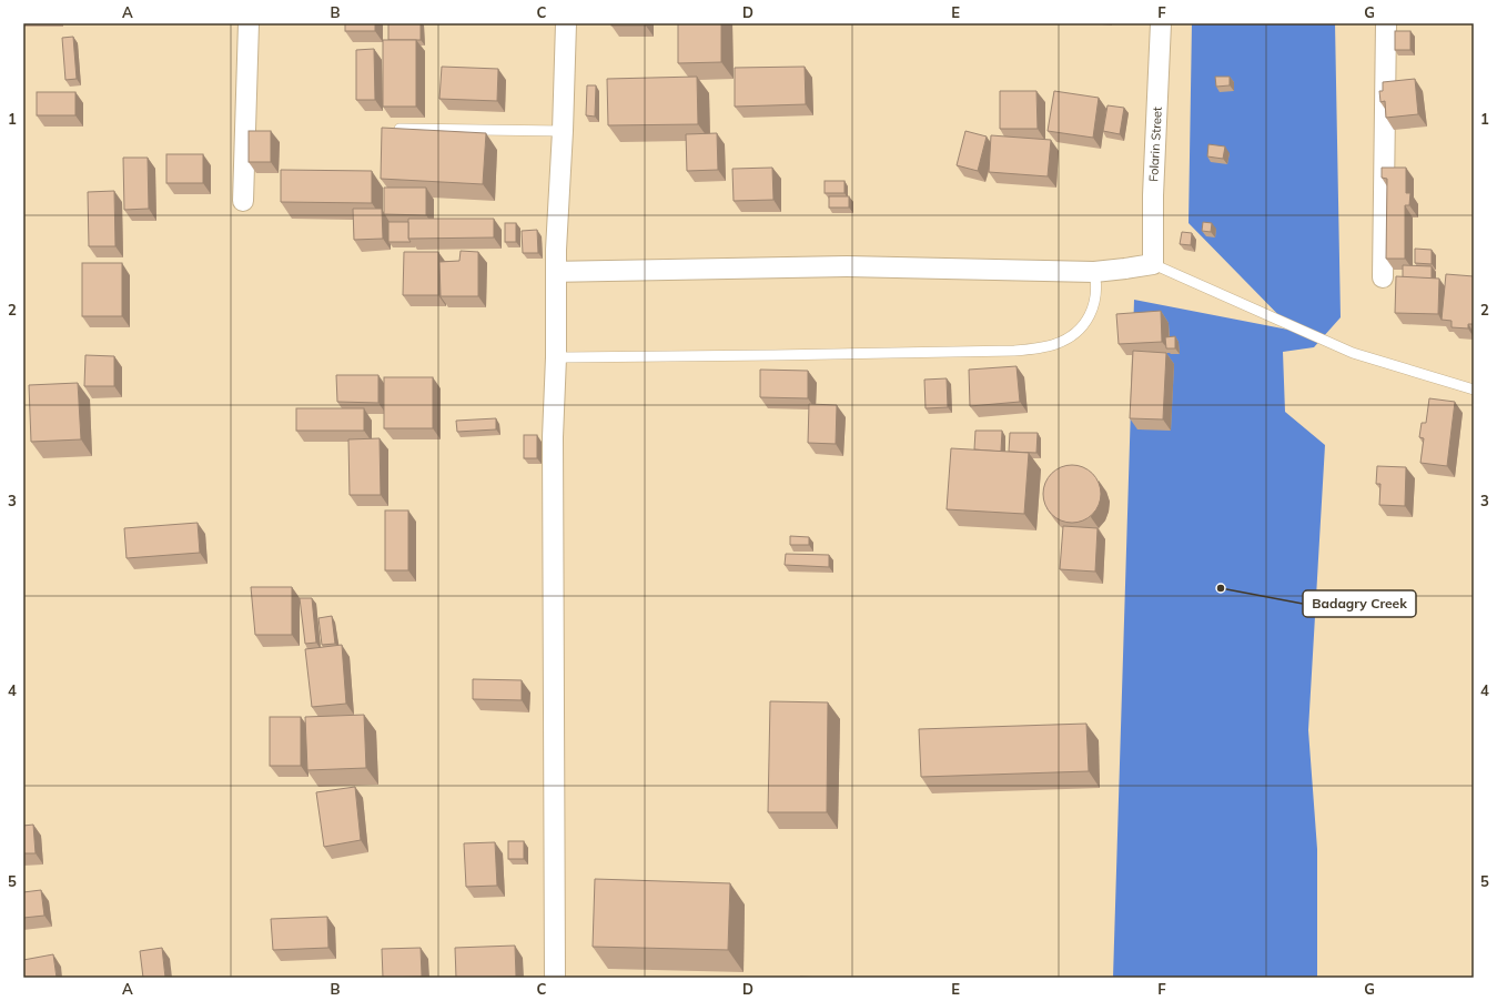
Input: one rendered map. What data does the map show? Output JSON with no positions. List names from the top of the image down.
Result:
{
  "streets": {
    "street": ["Folarin Street"]
  },
  "places": ["Badagry Creek"],
  "grid": {
    "columns": [
      "A",
      "B",
      "C",
      "D",
      "E",
      "F",
      "G"
    ],
    "rows": [
      "1",
      "2",
      "3",
      "4",
      "5"
    ]
  }
}
